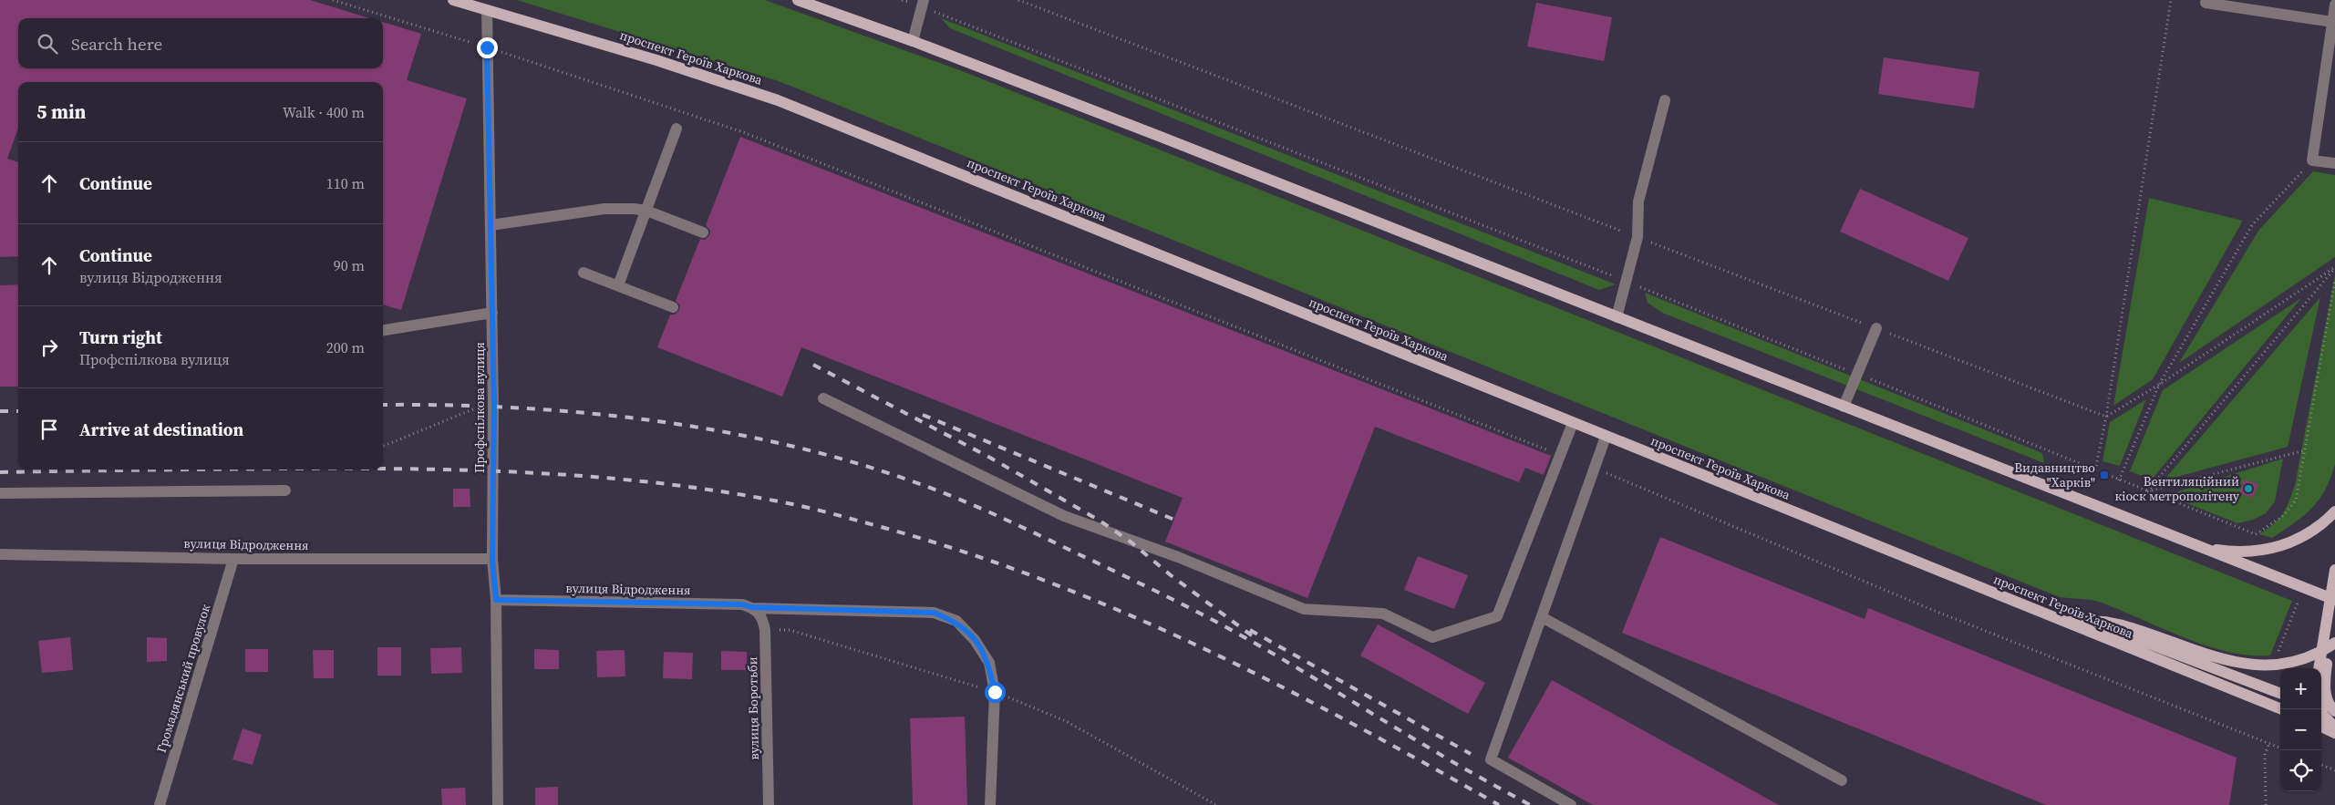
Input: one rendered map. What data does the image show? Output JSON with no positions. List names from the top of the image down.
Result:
{
  "streets": {
    "main road": ["проспект Героїв Харкова"],
    "street": [
      "Профспілкова вулиця",
      "вулиця Відродження",
      "Громадянський провулок",
      "вулиця Боротьби"
    ]
  },
  "crossings": [
    ["проспект Героїв Харкова", "Профспілкова вулиця"],
    ["Профспілкова вулиця", "вулиця Відродження"],
    ["вулиця Відродження", "Громадянський провулок"],
    ["вулиця Відродження", "вулиця Боротьби"]
  ],
  "places": {
    "transit": ["Видавництво \"Харків\""],
    "other": ["Вентиляційний кіоск метрополітену"]
  },
  "page": {
    "search": "Search here",
    "heading": ["5 min", "Walk · 400 m"],
    "list": [
      ["Continue", "110 m"],
      ["Continue", "вулиця Відродження", "90 m"],
      ["Turn right", "Профспілкова вулиця", "200 m"],
      "Arrive at destination"
    ],
    "map_buttons": ["+", "−"]
  }
}
